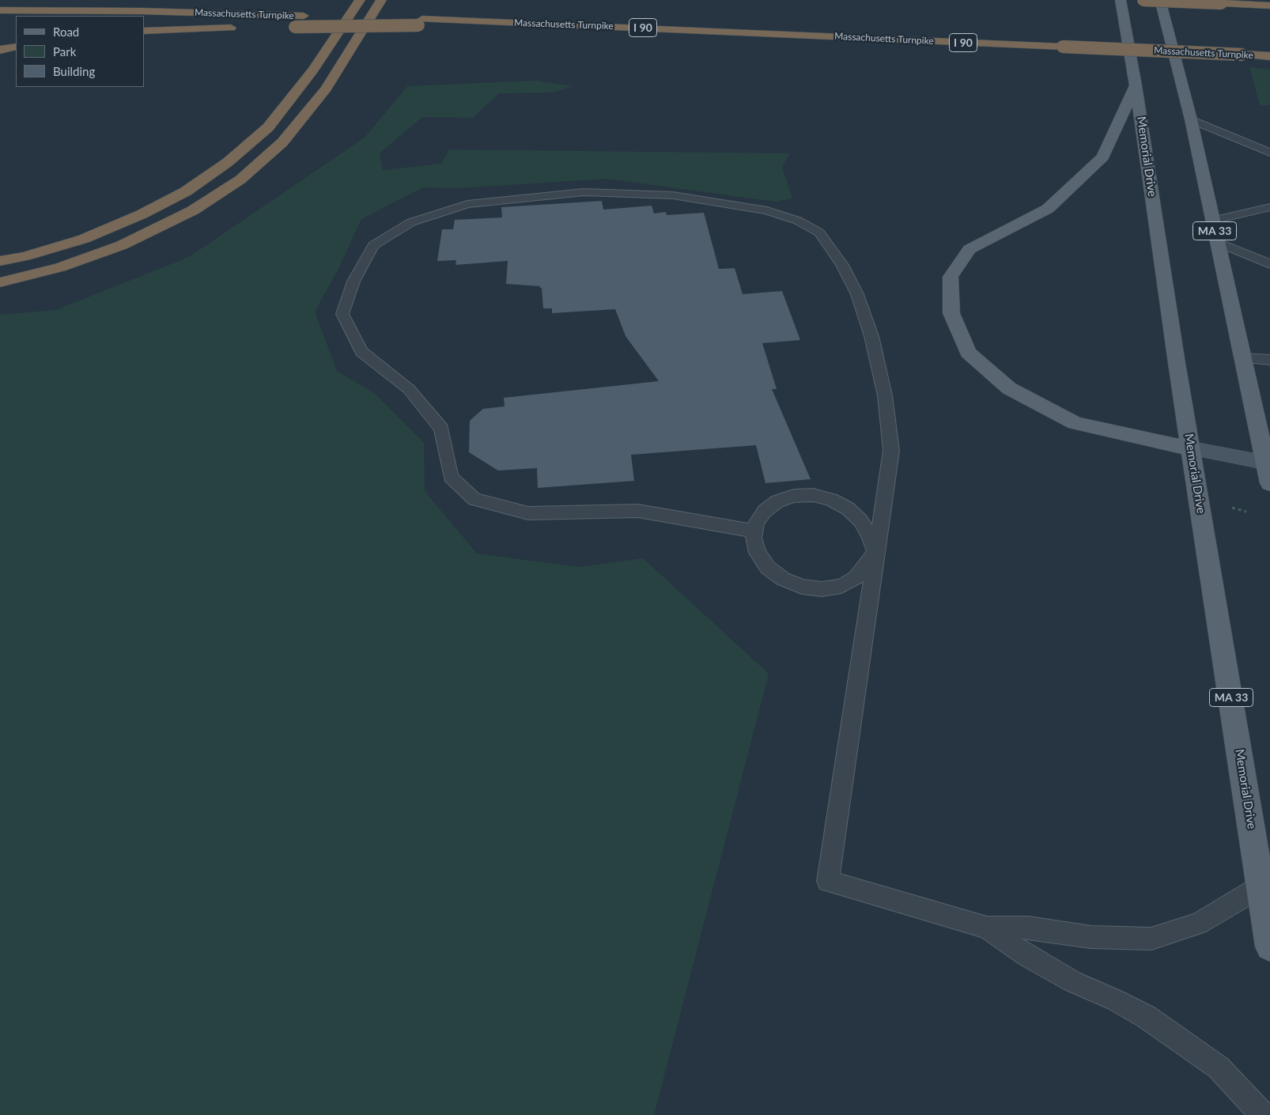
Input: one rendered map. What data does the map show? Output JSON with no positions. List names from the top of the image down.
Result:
{
  "streets": {
    "highway": ["Massachusetts Turnpike", "I 90"],
    "main road": ["Memorial Drive", "MA 33"]
  },
  "legend": ["Road", "Park", "Building"]
}
